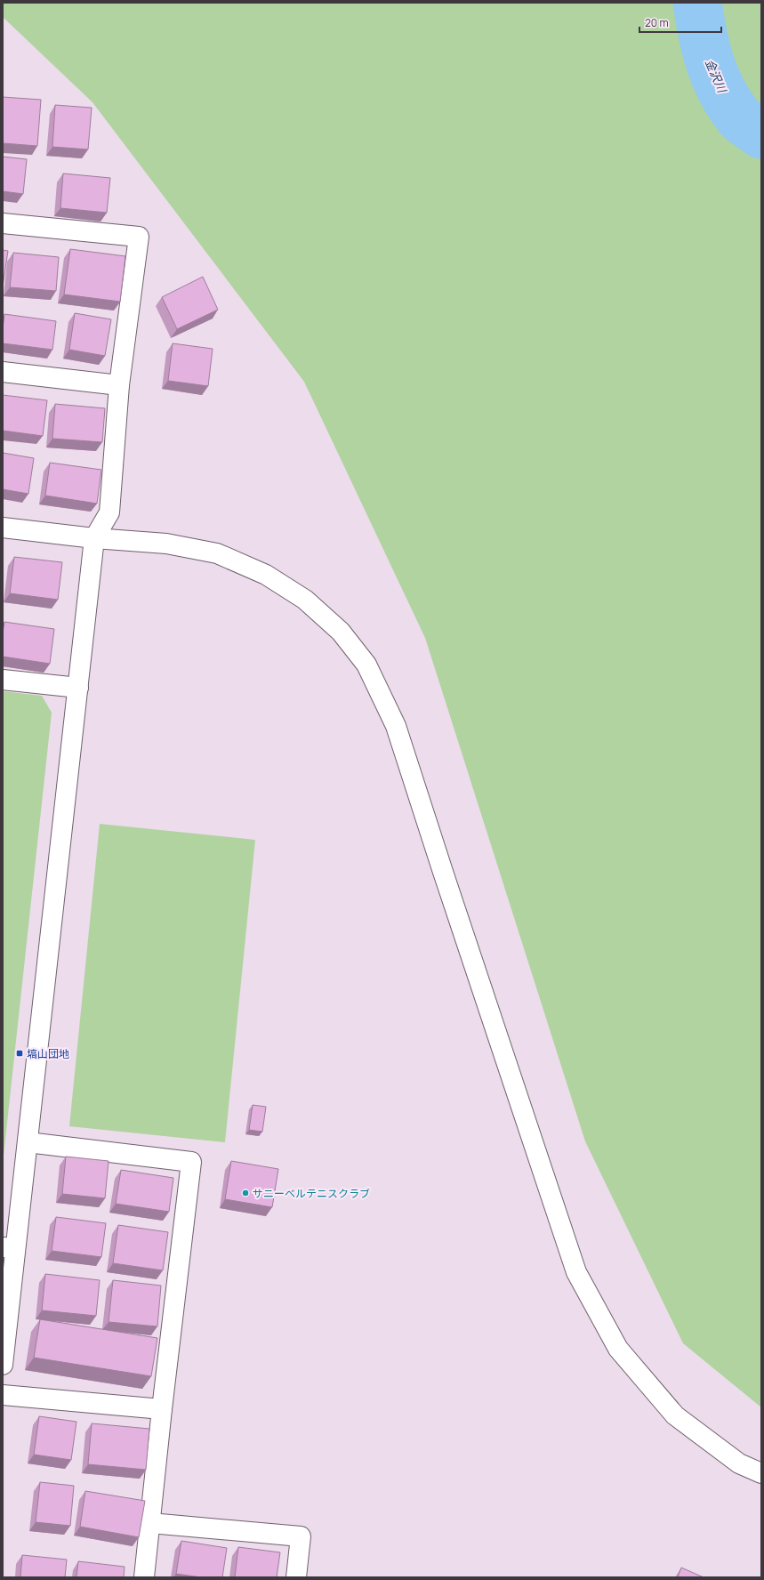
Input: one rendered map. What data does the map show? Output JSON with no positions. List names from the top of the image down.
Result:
{
  "water": ["金沢川"],
  "places": {
    "transit": ["塙山団地"],
    "other": ["サニーベルテニスクラブ"]
  },
  "scale_bar": "20 m"
}
